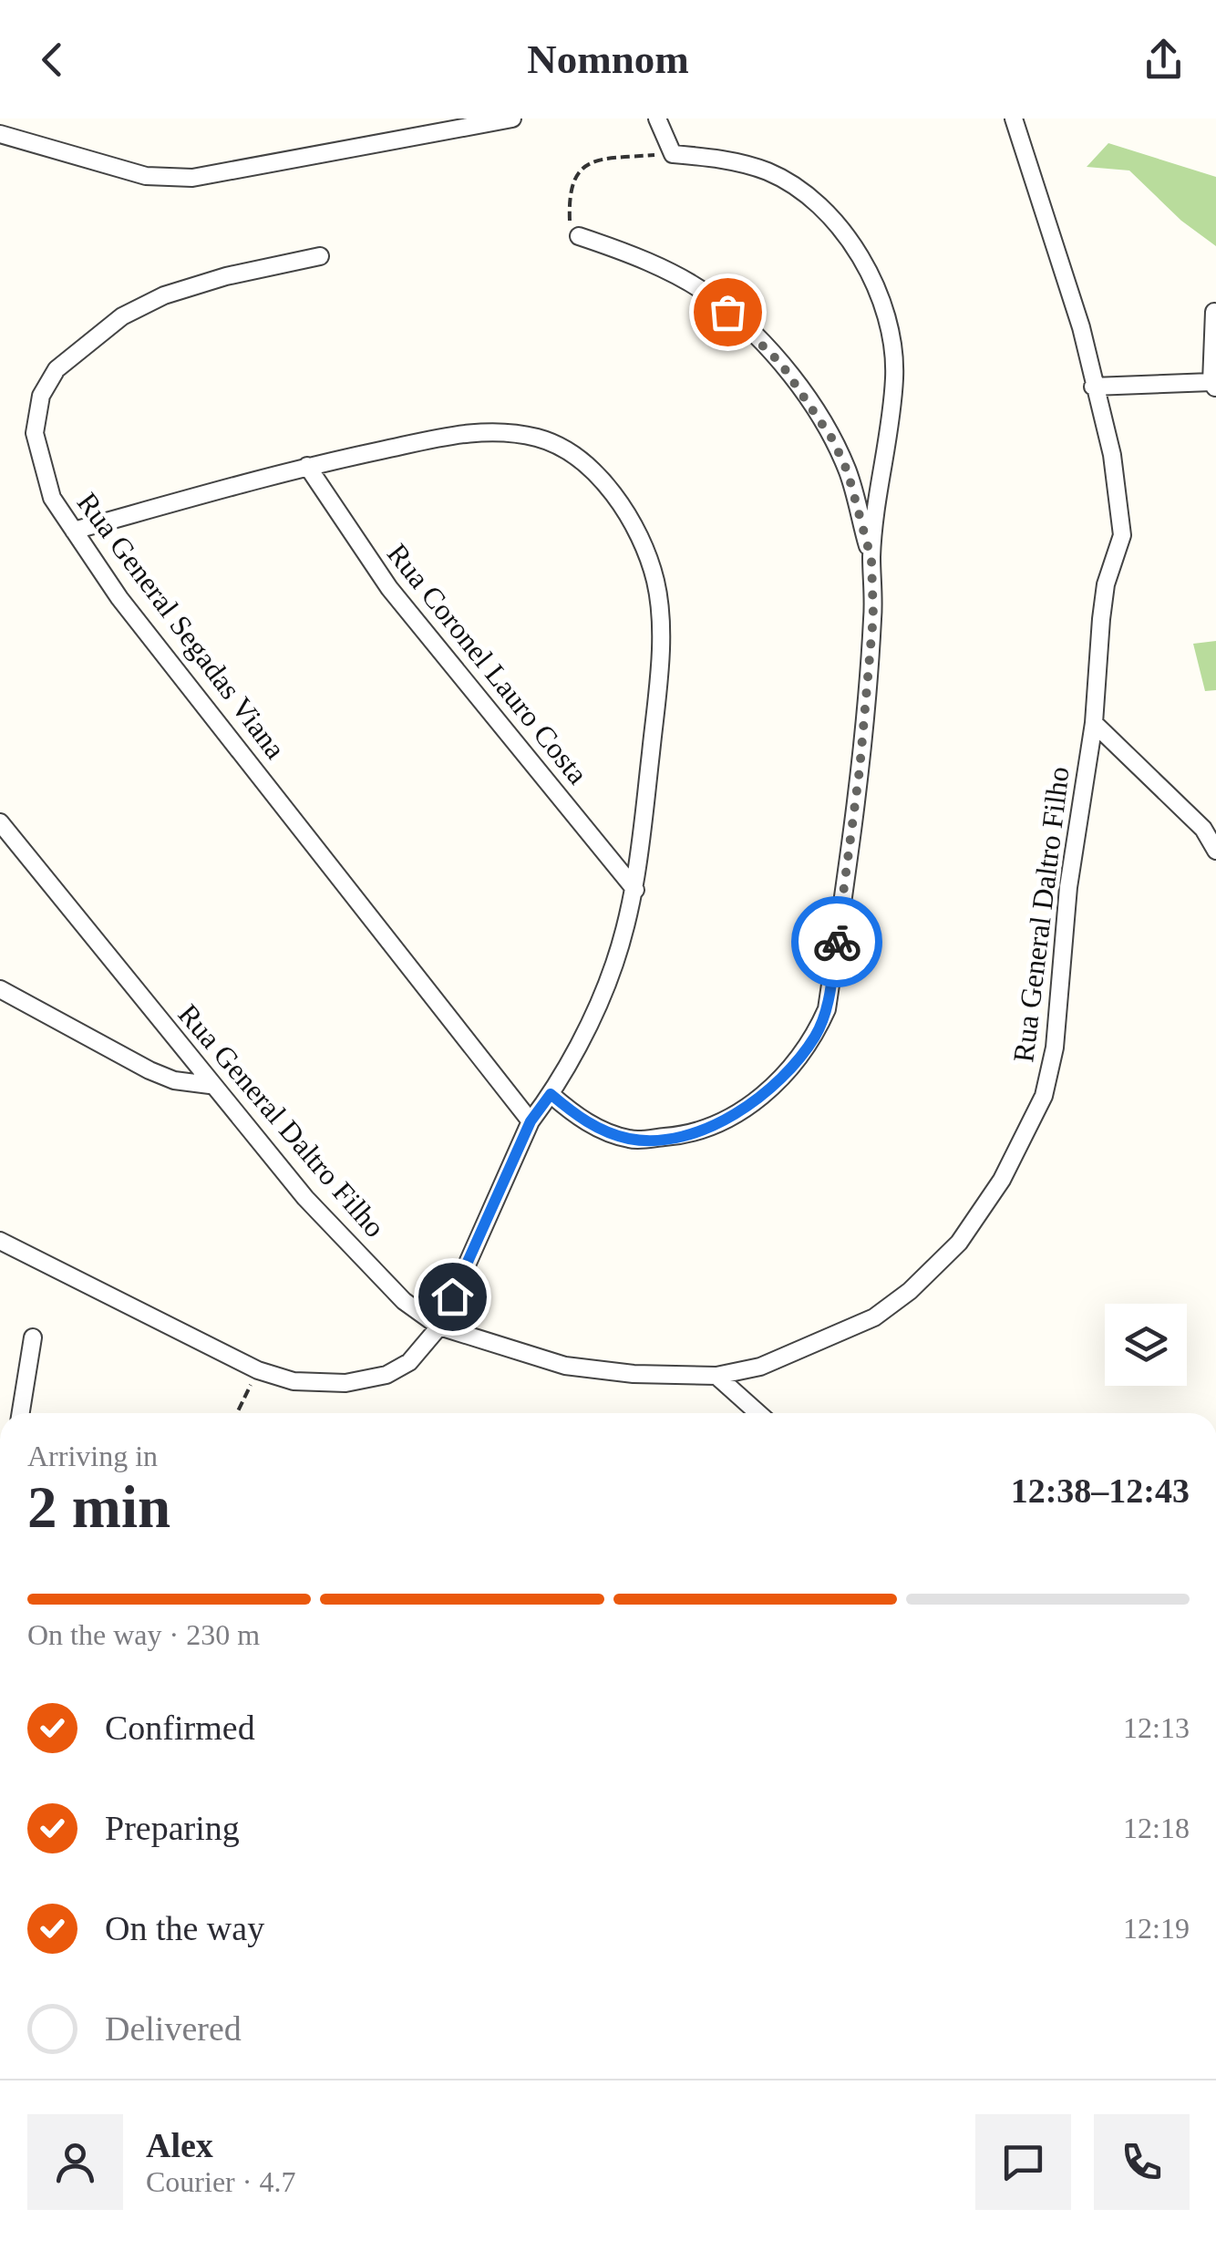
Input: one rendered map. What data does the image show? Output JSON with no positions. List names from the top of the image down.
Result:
{
  "streets": {
    "street": ["Rua General Segadas Viana", "Rua Coronel Lauro Costa", "Rua General Daltro Filho"]
  },
  "page": {
    "header": "Nomnom",
    "heading": ["2 min", "Arriving in", "12:38–12:43"],
    "panel": ["Alex", "Courier · 4.7"],
    "bar": "On the way · 230 m",
    "list": [
      ["Confirmed", "12:13"],
      ["Preparing", "12:18"],
      ["On the way", "12:19"],
      "Delivered"
    ]
  }
}
